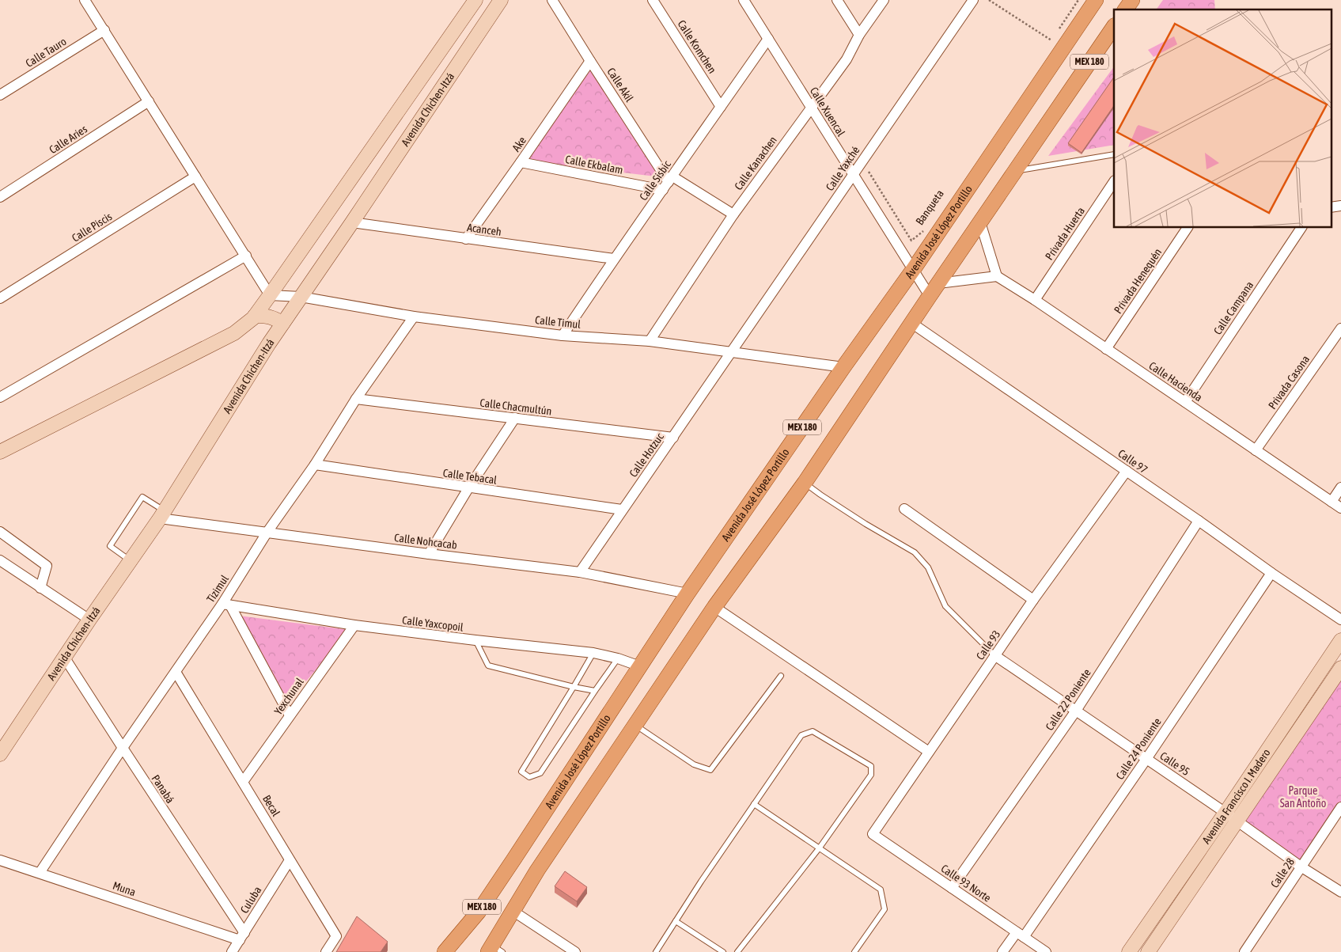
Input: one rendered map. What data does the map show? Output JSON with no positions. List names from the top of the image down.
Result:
{
  "streets": {
    "main road": [
      "MEX 180",
      "Avenida Chichen-Itzá",
      "Avenida José López Portillo",
      "Avenida Francisco I. Madero"
    ],
    "street": [
      "Calle Komchen",
      "Calle Tauro",
      "Calle Akil",
      "Calle Xuencal",
      "Calle Aries",
      "Ake",
      "Calle Kanachen",
      "Calle Ekbalam",
      "Calle Yaxché",
      "Calle Sisbic",
      "Calle Piscis",
      "Acanceh",
      "Privada Huerta",
      "Privada Henequén",
      "Calle Campana",
      "Calle Timul",
      "Calle Hacienda",
      "Privada Casona",
      "Calle Chacmultún",
      "Calle Hotzuc",
      "Calle 97",
      "Calle Tebacal",
      "Calle Nohcacab",
      "Tizimul",
      "Calle Yaxcopoil",
      "Calle 93",
      "Yexchunal",
      "Calle 22 Poniente",
      "Calle 24 Poniente",
      "Calle 95",
      "Panabá",
      "Becal",
      "Calle 28",
      "Calle 93 Norte",
      "Muna",
      "Culuba"
    ],
    "path": ["Banqueta"]
  },
  "crossings": [
    ["Calle Komchen", "Calle Sisbic"],
    ["MEX 180", "Calle Xuencal"],
    ["MEX 180", "Calle 97"],
    ["Calle Akil", "Ake"],
    ["Calle Akil", "Calle Ekbalam"],
    ["Calle Akil", "Calle Sisbic"],
    ["Avenida Chichen-Itzá", "Acanceh"],
    ["Avenida Chichen-Itzá", "Calle Timul"],
    ["Avenida Chichen-Itzá", "Calle Nohcacab"],
    ["Avenida Chichen-Itzá", "Panabá"],
    ["Calle Xuencal", "Calle Kanachen"],
    ["Calle Xuencal", "Calle Yaxché"],
    ["Calle Xuencal", "Calle Sisbic"],
    ["Calle Xuencal", "Avenida José López Portillo"],
    ["Ake", "Calle Ekbalam"],
    ["Ake", "Acanceh"],
    ["Calle Kanachen", "Calle Timul"],
    ["Calle Ekbalam", "Calle Sisbic"],
    ["Calle Yaxché", "Calle Timul"],
    ["Calle Yaxché", "Calle Hotzuc"],
    ["Calle Sisbic", "Acanceh"],
    ["Calle Sisbic", "Calle Timul"],
    ["Avenida José López Portillo", "Calle Timul"],
    ["Avenida José López Portillo", "Calle Nohcacab"],
    ["Avenida José López Portillo", "Calle Yaxcopoil"],
    ["Privada Huerta", "Calle Hacienda"],
    ["Privada Henequén", "Calle Hacienda"],
    ["Calle Campana", "Calle Hacienda"],
    ["Calle Timul", "Calle Hotzuc"],
    ["Calle Timul", "Tizimul"],
    ["Calle Hacienda", "Privada Casona"],
    ["Calle Chacmultún", "Calle Hotzuc"],
    ["Calle Chacmultún", "Tizimul"],
    ["Calle Hotzuc", "Calle Tebacal"],
    ["Calle Hotzuc", "Calle Nohcacab"],
    ["Calle 97", "Calle 93"],
    ["Calle 97", "Calle 22 Poniente"],
    ["Calle 97", "Calle 24 Poniente"],
    ["Calle Tebacal", "Tizimul"],
    ["Calle Nohcacab", "Tizimul"],
    ["Tizimul", "Calle Yaxcopoil"],
    ["Tizimul", "Panabá"],
    ["Tizimul", "Becal"],
    ["Tizimul", "Muna"],
    ["Calle Yaxcopoil", "Yexchunal"],
    ["Calle 93", "Calle 95"],
    ["Calle 93", "Calle 93 Norte"],
    ["Yexchunal", "Becal"],
    ["Calle 22 Poniente", "Calle 95"],
    ["Calle 22 Poniente", "Calle 93 Norte"],
    ["Calle 24 Poniente", "Calle 95"],
    ["Calle 24 Poniente", "Calle 93 Norte"],
    ["Calle 95", "Avenida Francisco I. Madero"],
    ["Calle 95", "Calle 28"],
    ["Panabá", "Muna"],
    ["Panabá", "Culuba"],
    ["Becal", "Culuba"],
    ["Muna", "Culuba"]
  ],
  "parks": ["Parque San Antoño"]
}
